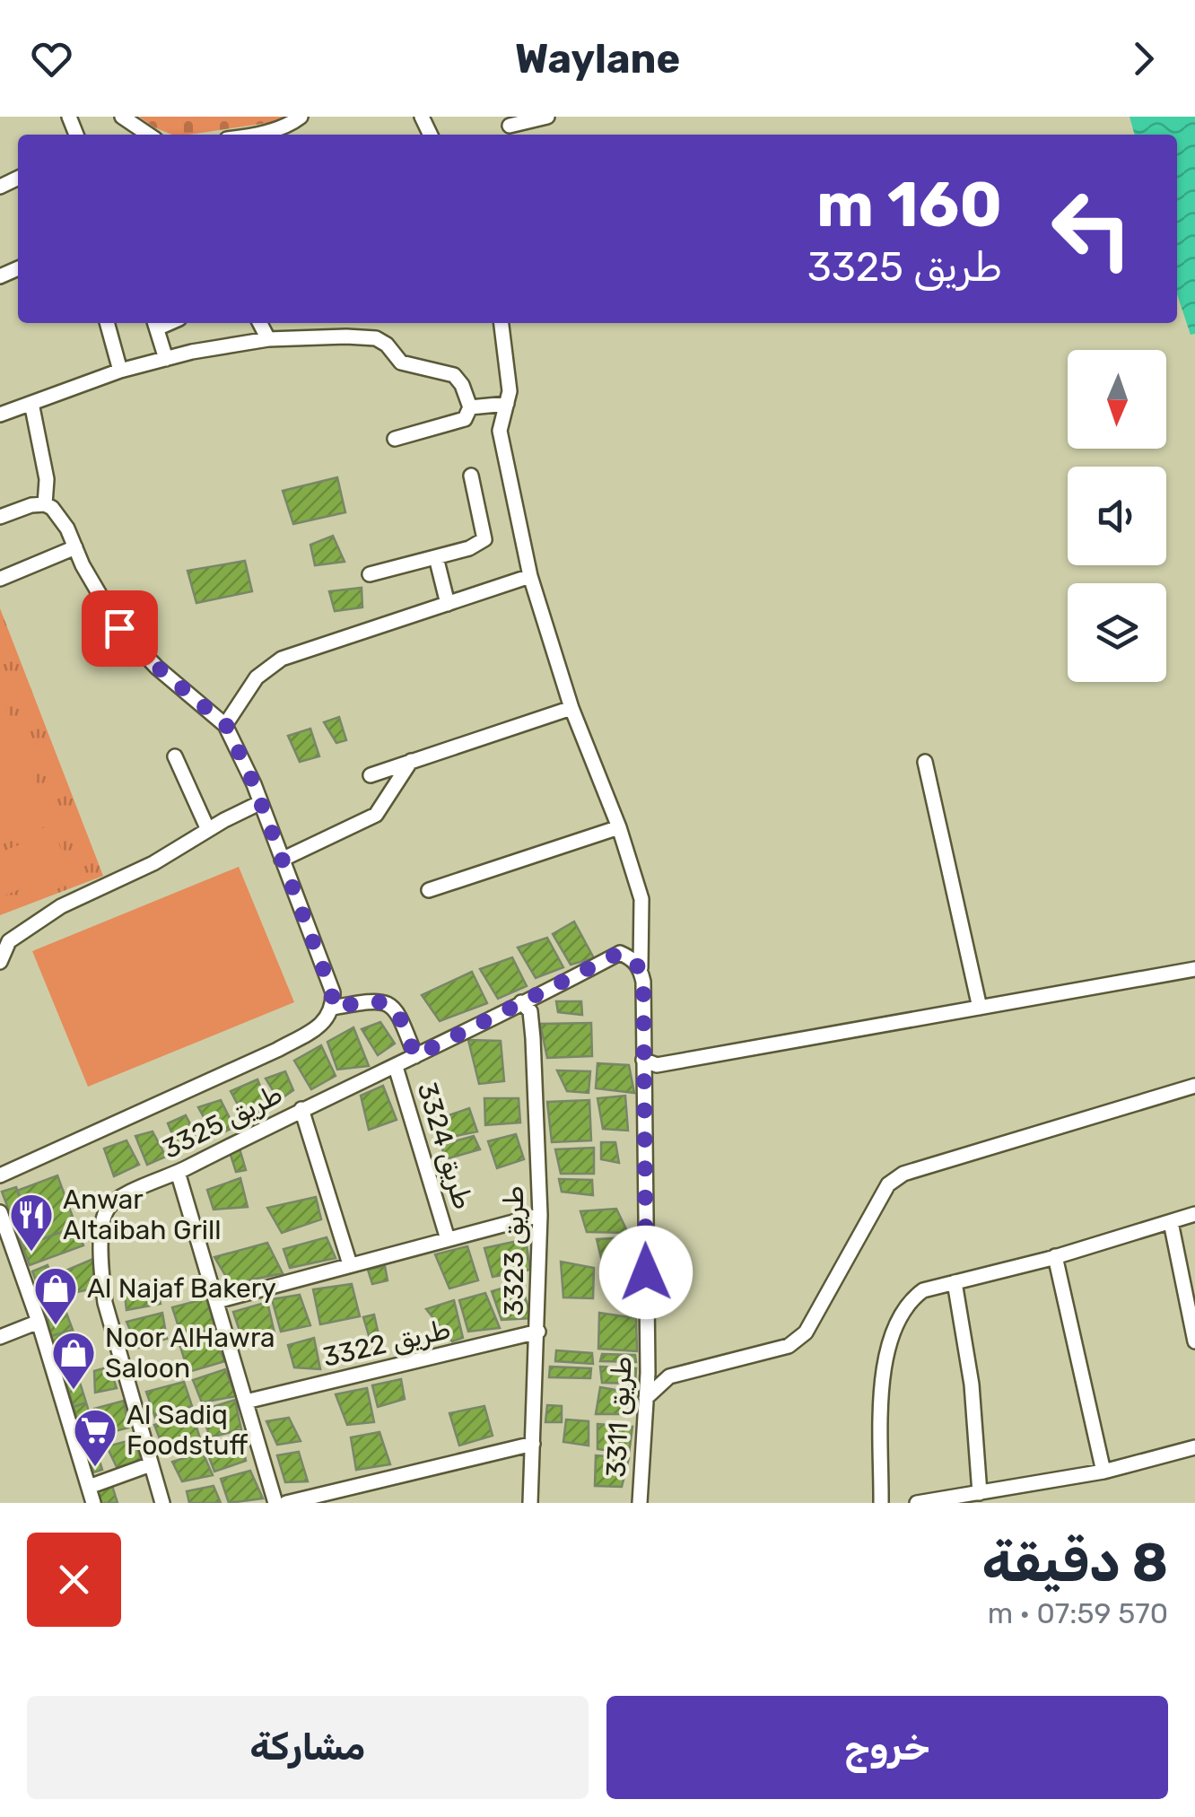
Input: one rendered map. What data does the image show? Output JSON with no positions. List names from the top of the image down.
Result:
{
  "streets": {
    "street": [
      "طريق 3325",
      "طريق 3324",
      "طريق 3323",
      "طريق 3322",
      "طريق 3311"
    ]
  },
  "crossings": [
    ["طريق 3325", "طريق 3324"],
    ["طريق 3325", "طريق 3323"],
    ["طريق 3325", "طريق 3311"],
    ["طريق 3324", "طريق 3323"],
    ["طريق 3323", "طريق 3322"]
  ],
  "places": {
    "restaurant": ["Anwar Altaibah Grill"],
    "shop": ["Al Najaf Bakery", "Noor AlHawra Saloon"],
    "supermarket": ["Al Sadiq Foodstuff"]
  },
  "north": "bottom",
  "page": {
    "header": "Waylane",
    "turn": ["160 m", "طريق 3325"],
    "heading": ["8 دقيقة", "570 m · 07:59"],
    "buttons": ["خروج", "مشاركة"]
  }
}
